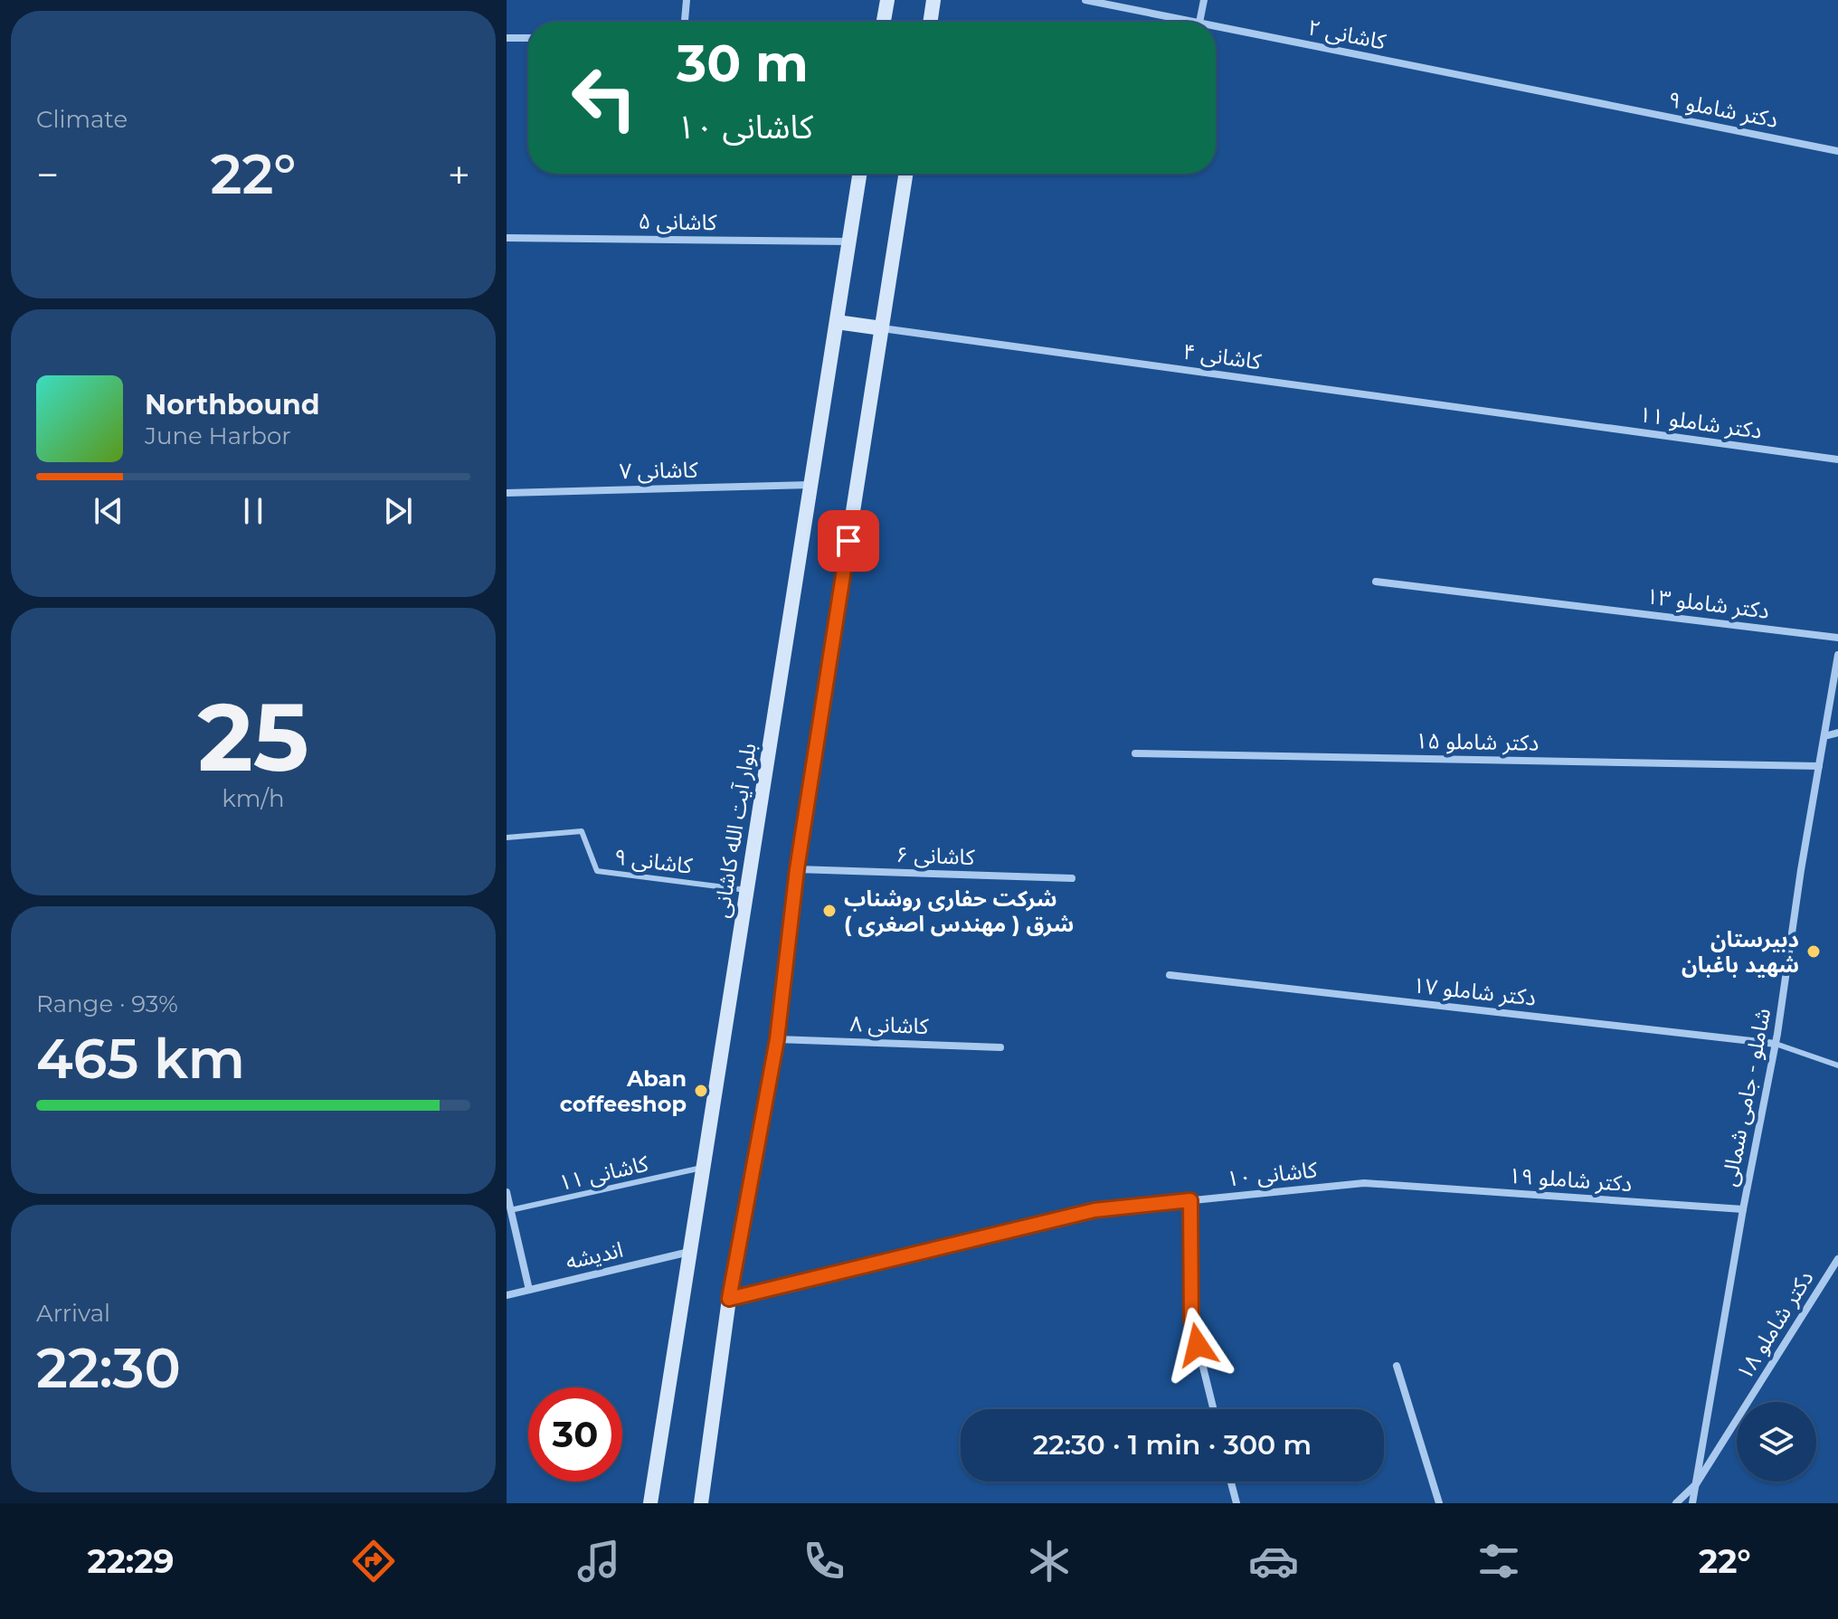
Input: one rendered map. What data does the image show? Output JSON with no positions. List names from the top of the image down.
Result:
{
  "streets": {
    "street": [
      "کاشانی ۲",
      "دکتر شاملو ۹",
      "کاشانی ۵",
      "کاشانی ۴",
      "دکتر شاملو ۱۱",
      "کاشانی ۷",
      "دکتر شاملو ۱۳",
      "دکتر شاملو ۱۵",
      "بلوار آیت الله کاشانی",
      "کاشانی ۶",
      "دکتر شاملو ۱۷",
      "کاشانی ۸",
      "شاملو - جامی شمالی",
      "کاشانی ۱۰",
      "دکتر شاملو ۱۹",
      "اندیشه",
      "دکتر شاملو ۱۸"
    ],
    "lane": ["کاشانی ۹", "کاشانی ۱۱"]
  },
  "crossings": [
    ["کاشانی ۲", "دکتر شاملو ۹"],
    ["کاشانی ۵", "بلوار آیت الله کاشانی"],
    ["کاشانی ۴", "دکتر شاملو ۱۱"],
    ["کاشانی ۷", "بلوار آیت الله کاشانی"],
    ["دکتر شاملو ۱۵", "شاملو - جامی شمالی"],
    ["بلوار آیت الله کاشانی", "کاشانی ۹"],
    ["بلوار آیت الله کاشانی", "کاشانی ۱۱"],
    ["بلوار آیت الله کاشانی", "اندیشه"],
    ["دکتر شاملو ۱۷", "شاملو - جامی شمالی"],
    ["شاملو - جامی شمالی", "دکتر شاملو ۱۹"],
    ["شاملو - جامی شمالی", "دکتر شاملو ۱۸"],
    ["کاشانی ۱۰", "دکتر شاملو ۱۹"]
  ],
  "places": ["شرکت حفاری روشناب شرق ( مهندس اصغری )", "دبیرستان شهید باغبان", "Aban coffeeshop"],
  "page": {
    "tile": [
      "Climate",
      ["25", "km/h"],
      ["Range · 93%", "465 km"],
      ["Arrival", "22:30"]
    ],
    "turn": ["30 m", "کاشانی ۱۰"],
    "heat": ["−", "22°", "+"],
    "song": ["Northbound", "June Harbor"],
    "limit": "30",
    "trip": "22:30 · 1 min · 300 m",
    "tabs": ["22:29", "22°"]
  }
}
